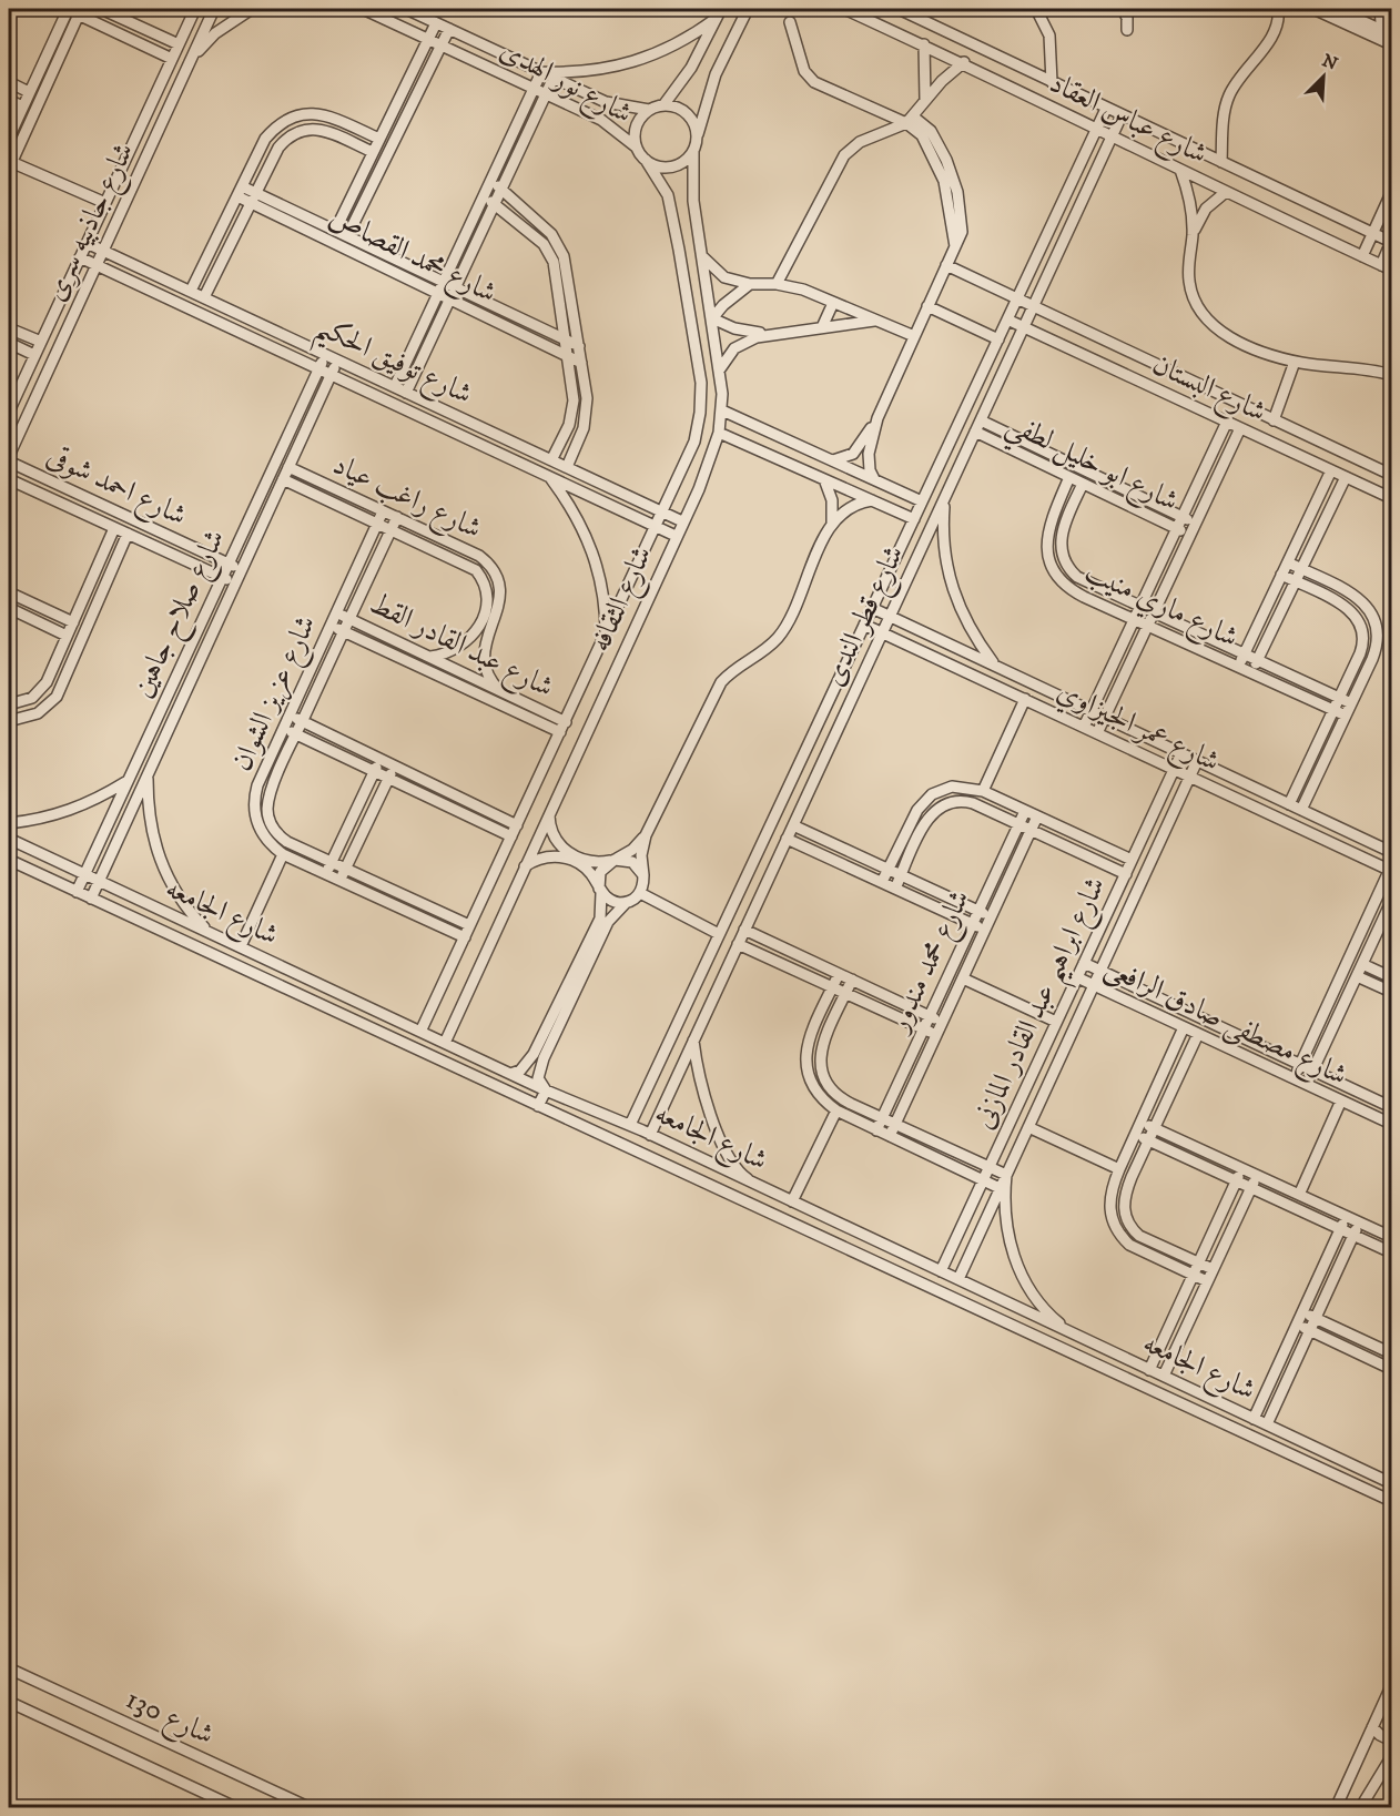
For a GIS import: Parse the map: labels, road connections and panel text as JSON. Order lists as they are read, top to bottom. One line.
{"streets":{"street":["شارع نور الهدى","شارع عباس العقاد","شارع جاذبيه سرى","شارع محمد القصاص","شارع توفيق الحكيم","شارع البستان","شارع ابو خليل لطفي","شارع احمد شوقى","شارع راغب عياد","شارع الثقافه","شارع ماري منيب","شارع صلاح جاهين","شارع قطر الندى","شارع عبد القادر القط","شارع عزيز الشوان","شارع عمر الجيزاوي","شارع الجامعه","شارع محمد مندور","شارع ابراهيم عبد القادر المازنى","شارع مصطفى صادق الرافعى","شارع 130"]},"crossings":[["شارع نور الهدى","شارع الثقافه"],["شارع عباس العقاد","شارع قطر الندى"],["شارع جاذبيه سرى","شارع توفيق الحكيم"],["شارع توفيق الحكيم","شارع الثقافه"],["شارع توفيق الحكيم","شارع صلاح جاهين"],["شارع البستان","شارع قطر الندى"],["شارع ابو خليل لطفي","شارع ماري منيب"],["شارع ابو خليل لطفي","شارع قطر الندى"],["شارع احمد شوقى","شارع صلاح جاهين"],["شارع راغب عياد","شارع صلاح جاهين"],["شارع راغب عياد","شارع عبد القادر القط"],["شارع راغب عياد","شارع عزيز الشوان"],["شارع الثقافه","شارع عبد القادر القط"],["شارع الثقافه","شارع عزيز الشوان"],["شارع الثقافه","شارع الجامعه"],["شارع صلاح جاهين","شارع الجامعه"],["شارع قطر الندى","شارع عمر الجيزاوي"],["شارع قطر الندى","شارع الجامعه"],["شارع عبد القادر القط","شارع عزيز الشوان"],["شارع عمر الجيزاوي","شارع ابراهيم عبد القادر المازنى"],["شارع الجامعه","شارع ابراهيم عبد القادر المازنى"],["شارع ابراهيم عبد القادر المازنى","شارع مصطفى صادق الرافعى"]],"north":"top right"}
